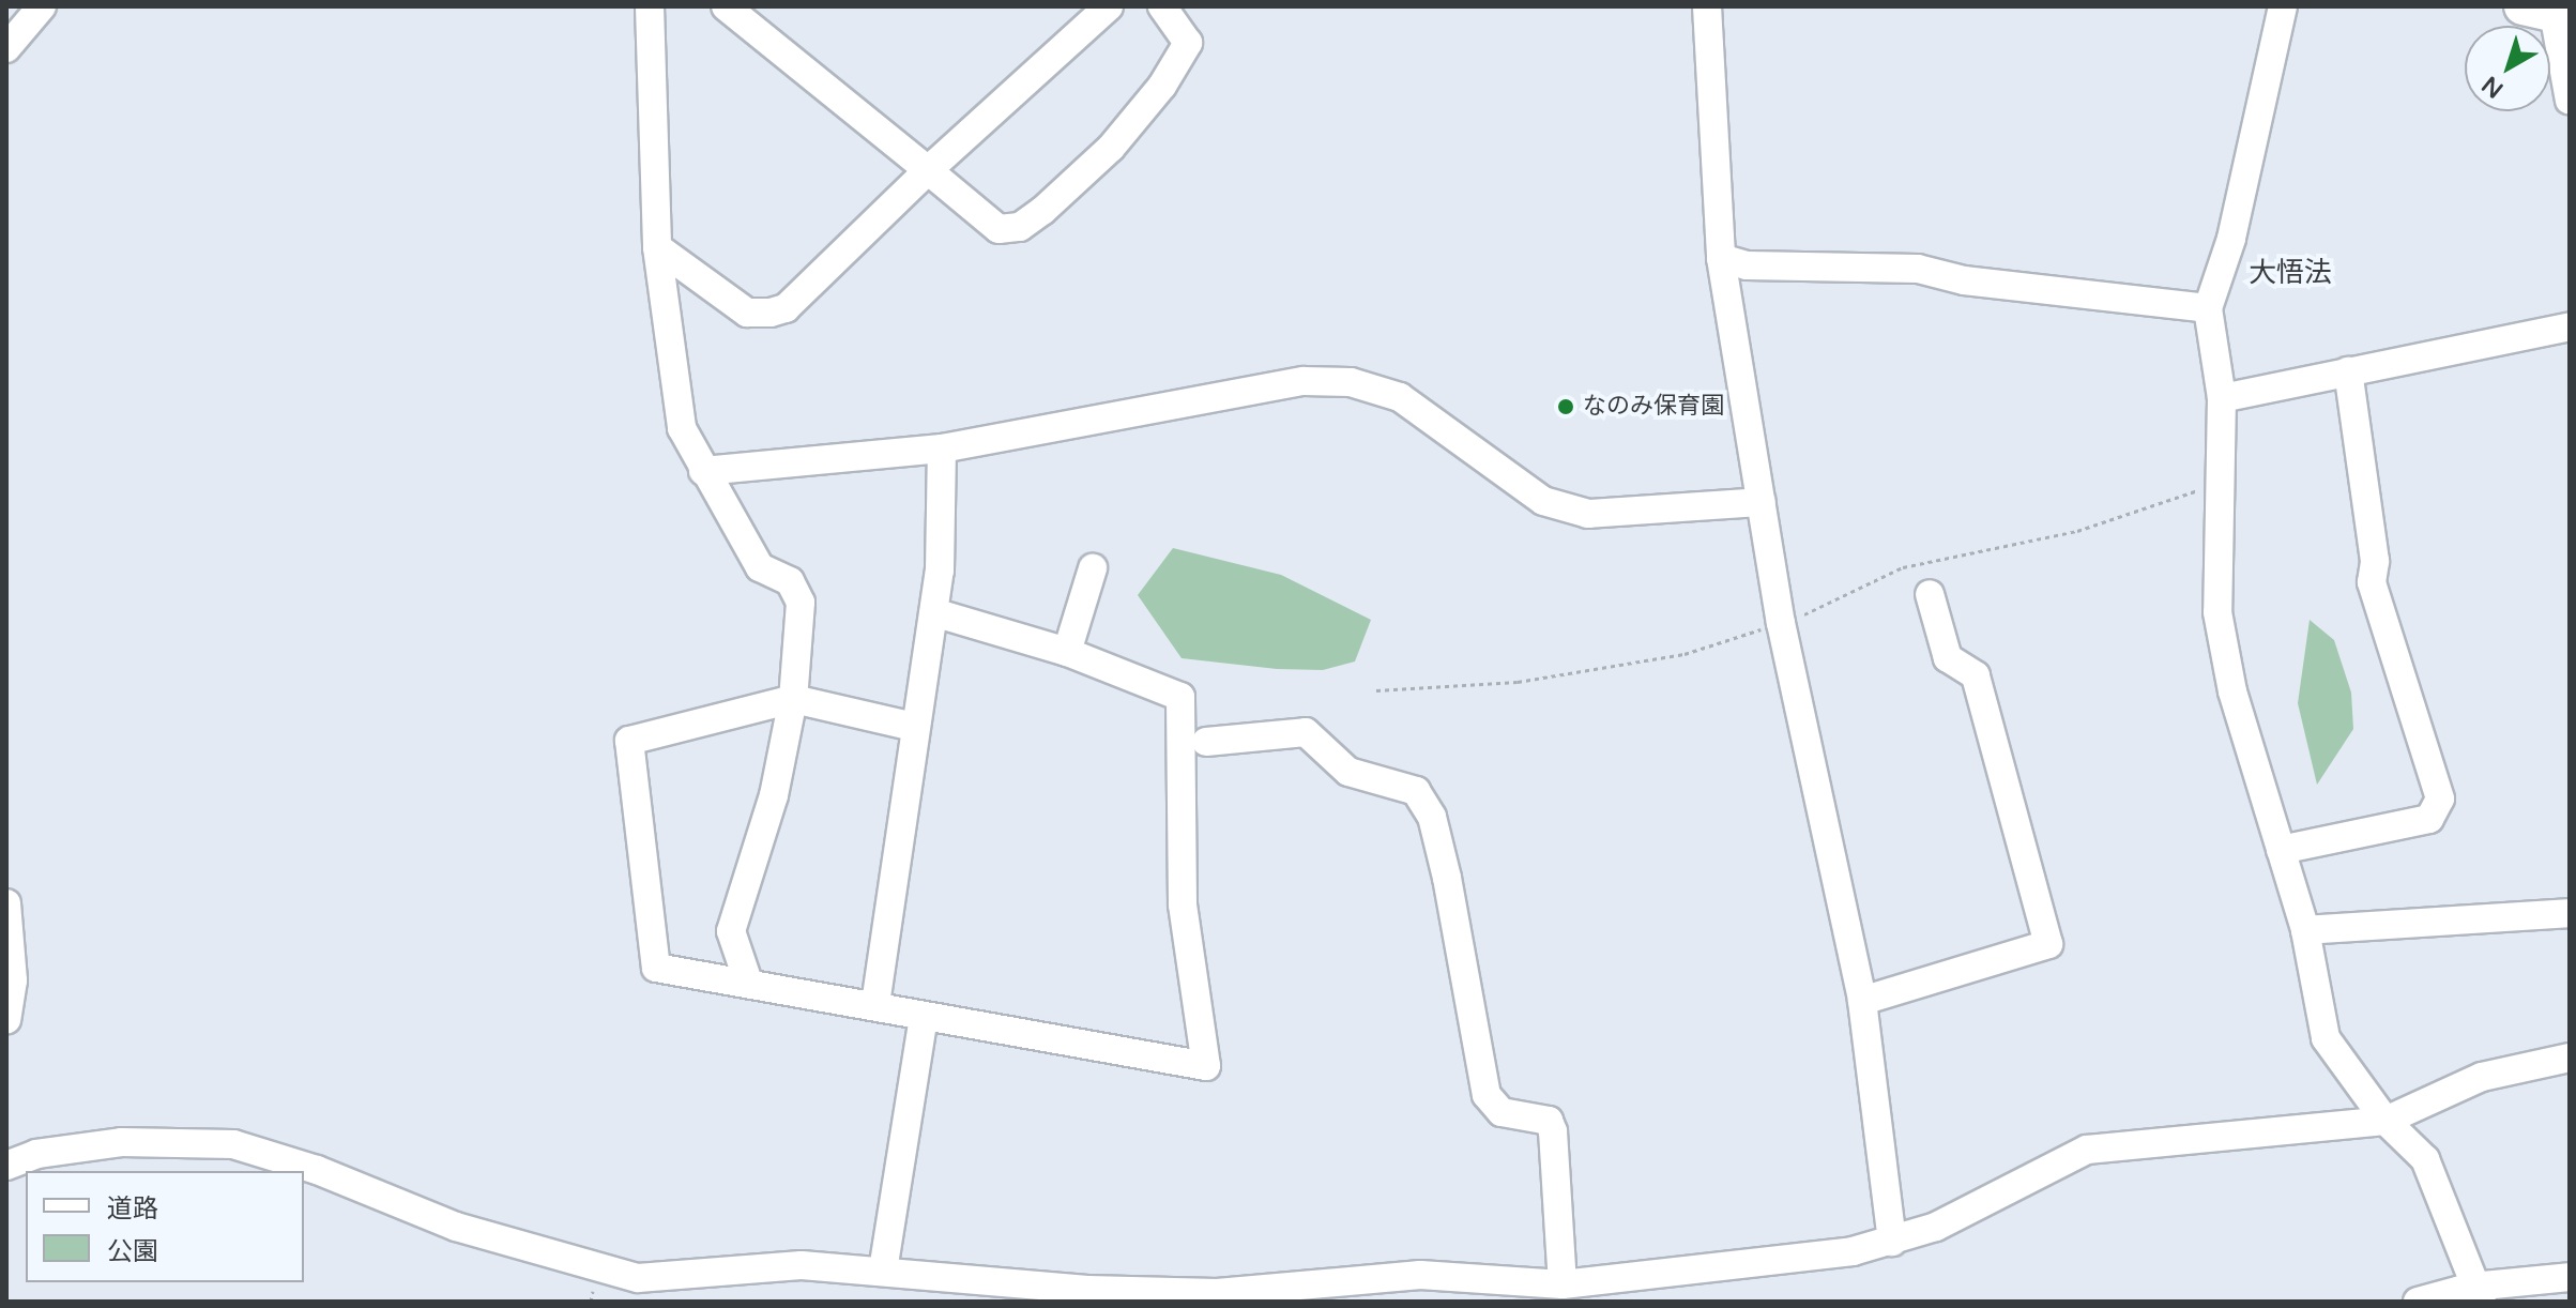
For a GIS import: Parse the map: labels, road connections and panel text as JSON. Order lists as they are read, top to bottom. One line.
{"districts":["大悟法"],"places":["なのみ保育園"],"legend":["道路","公園"],"north":"bottom left"}
